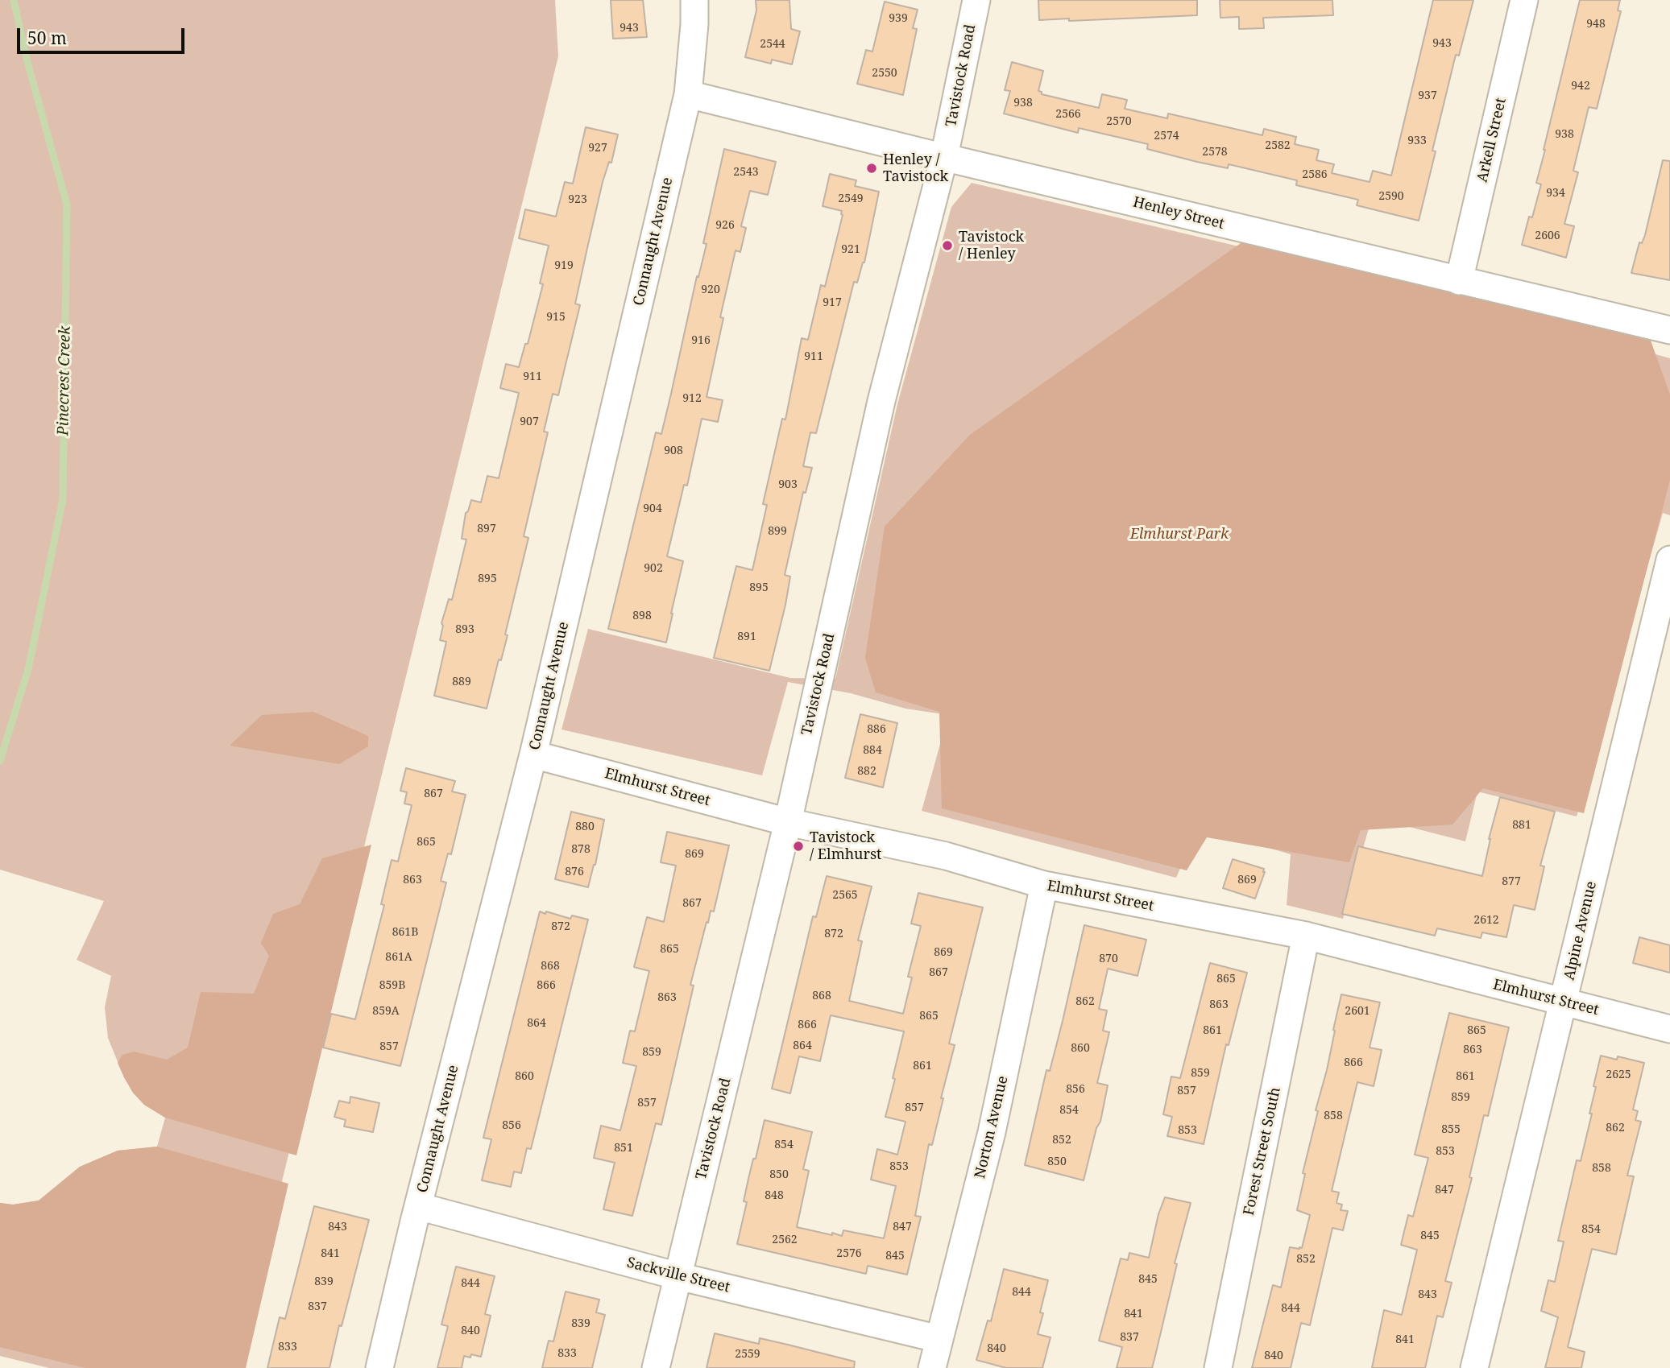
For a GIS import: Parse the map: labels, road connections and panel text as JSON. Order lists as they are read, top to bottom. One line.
{"streets":{"street":["Tavistock Road","Arkell Street","Henley Street","Connaught Avenue","Elmhurst Street","Alpine Avenue","Norton Avenue","Forest Street South","Sackville Street"]},"crossings":[["Tavistock Road","Henley Street"],["Tavistock Road","Elmhurst Street"],["Tavistock Road","Sackville Street"],["Arkell Street","Henley Street"],["Henley Street","Connaught Avenue"],["Connaught Avenue","Elmhurst Street"],["Connaught Avenue","Sackville Street"],["Elmhurst Street","Alpine Avenue"],["Elmhurst Street","Norton Avenue"],["Elmhurst Street","Forest Street South"],["Norton Avenue","Sackville Street"]],"water":["Pinecrest Creek"],"parks":["Elmhurst Park"],"places":["Henley / Tavistock","Tavistock / Henley","Tavistock / Elmhurst"],"house_numbers":["939","948","943","943","2544","2550","942","937","938","2566","2570","938","2574","933","2582","927","2578","2543","2586","934","2590","2549","923","926","2606","921","919","920","917","915","916","911","911","912","907","908","903","904","897","899","902","895","895","898","893","891","889","886","884","882","867","881","880","865","878","869","876","863","869","877","2565","867","2612","872","861B","872","865","869","861A","870","868","867","865","859B","866","868","863","862","863","859A","2601","865","864","866","861","865","864","857","860","863","859","866","861","859","2625","860","861","856","857","859","857","857","854","858","856","862","855","853","852","854","851","853","850","853","858","850","847","848","843","847","854","845","2562","841","2576","845","852","845","839","844","844","843","837","844","841","839","840","837","841","833","840","833","2559","840"],"scale_bar":"50 m"}
